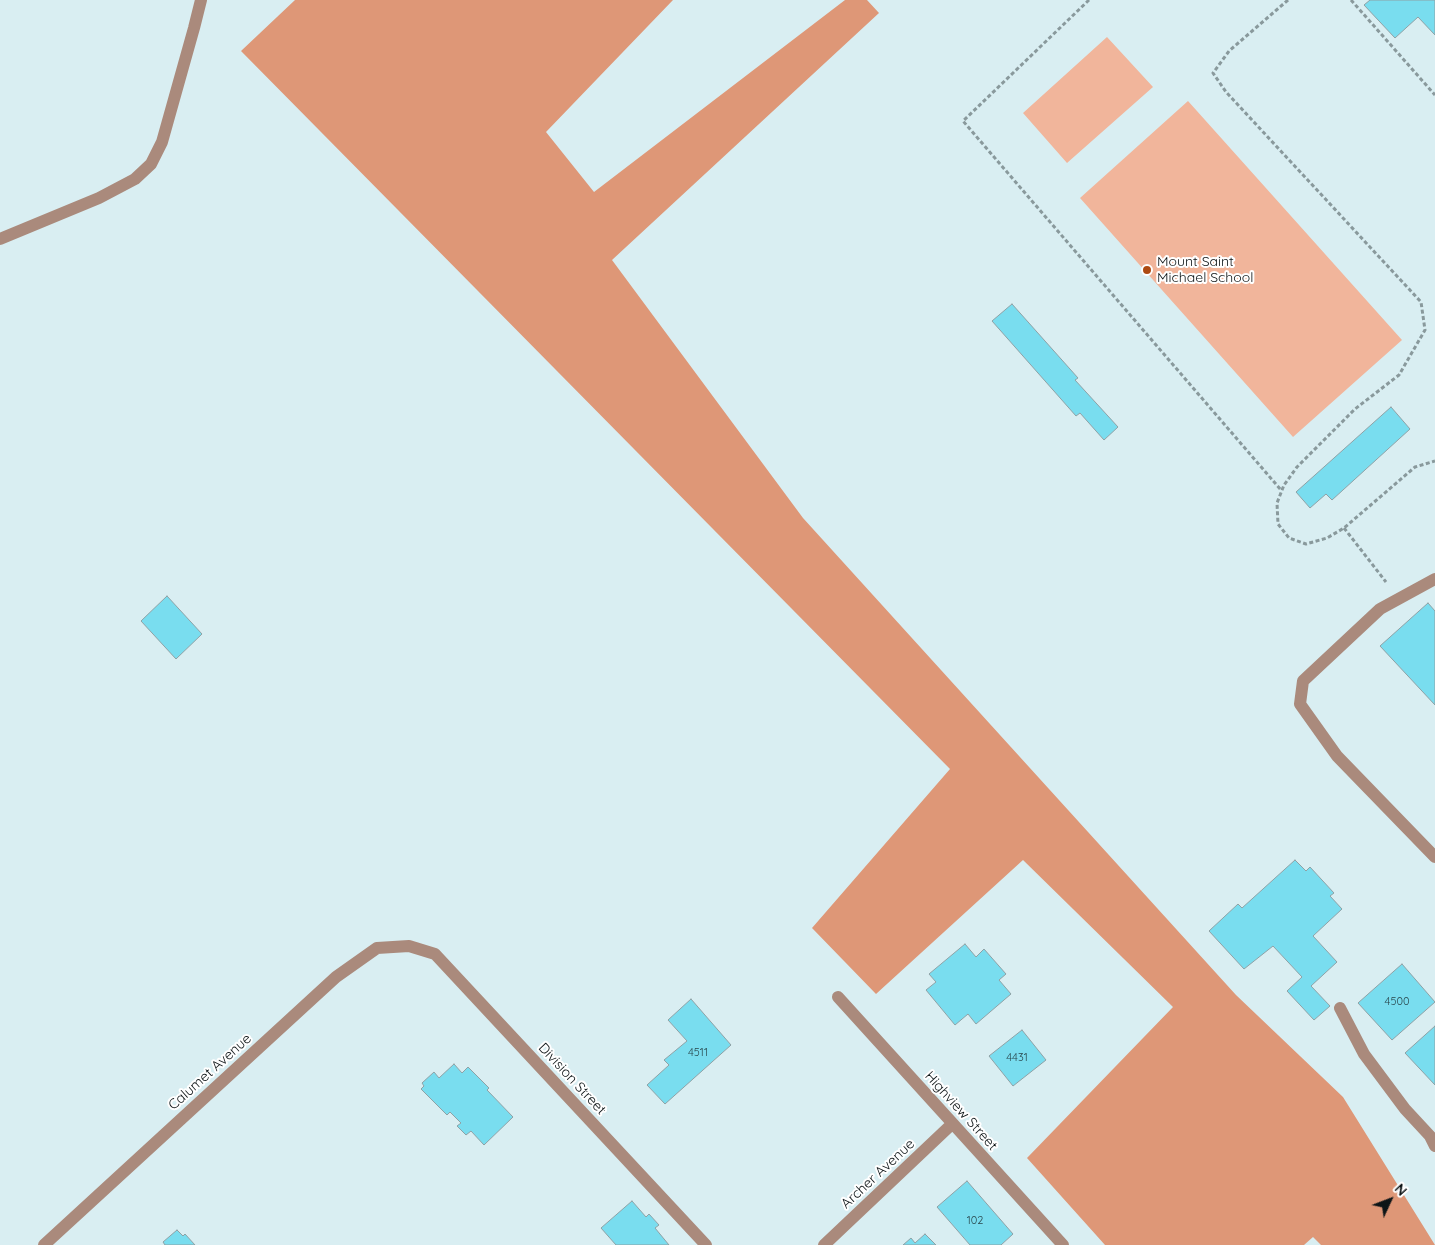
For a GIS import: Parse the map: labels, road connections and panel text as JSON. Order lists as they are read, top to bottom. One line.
{"streets":{"street":["Calumet Avenue","Division Street","Highview Street","Archer Avenue"]},"crossings":[["Calumet Avenue","Division Street"],["Highview Street","Archer Avenue"]],"places":["Mount Saint Michael School"],"house_numbers":["4500","4511","4431","102"],"north":"top right"}
